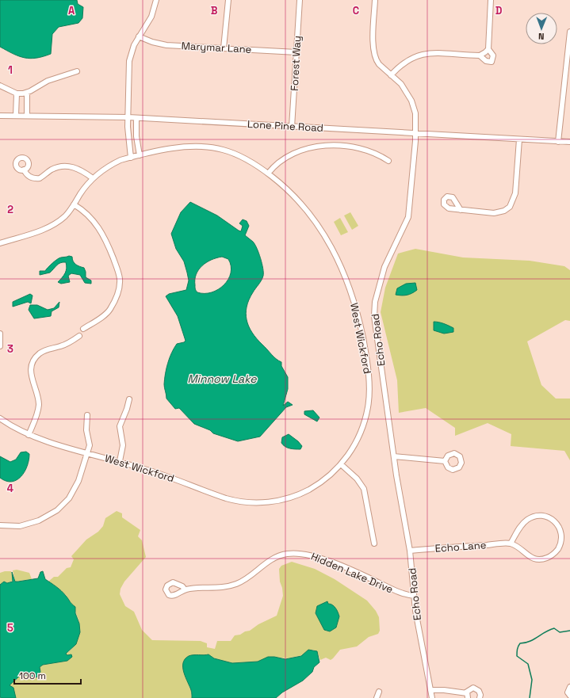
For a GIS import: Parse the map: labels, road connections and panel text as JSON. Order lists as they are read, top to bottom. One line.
{"streets":{"street":["Marymar Lane","Forest Way","Lone Pine Road","West Wickford","Echo Road","Echo Lane","Hidden Lake Drive"]},"crossings":[["Marymar Lane","Forest Way"],["Forest Way","Lone Pine Road"],["Lone Pine Road","Echo Road"],["Echo Road","Echo Lane"],["Echo Road","Hidden Lake Drive"]],"water":["Minnow Lake"],"scale_bar":"100 m","north":"bottom","grid":{"columns":["A","B","C","D"],"rows":["1","2","3","4","5"]}}
